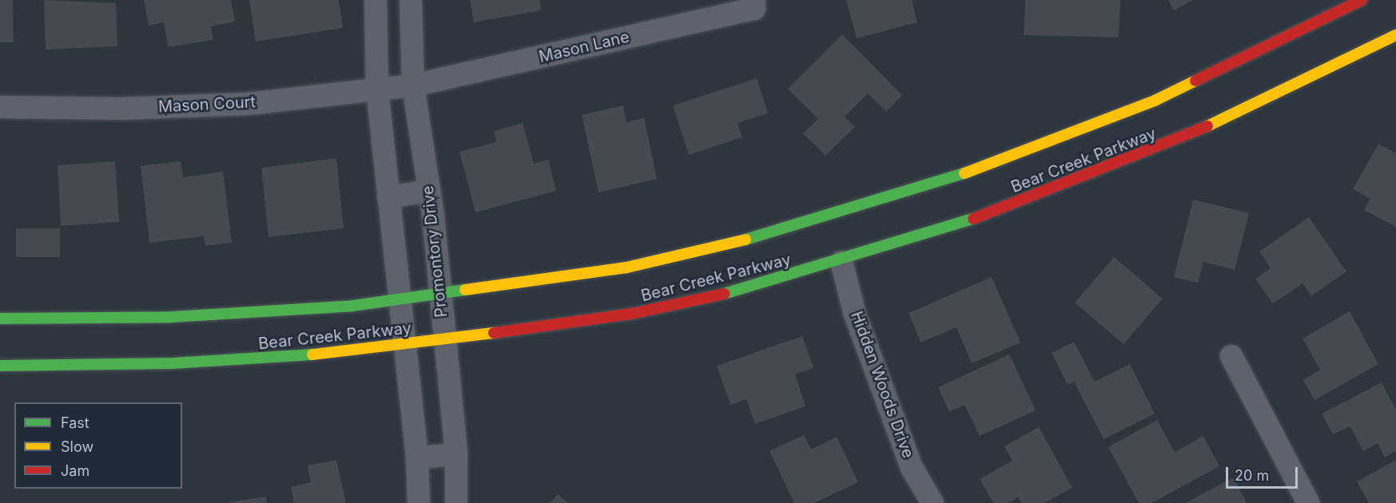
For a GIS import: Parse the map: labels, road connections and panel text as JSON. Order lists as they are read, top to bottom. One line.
{"streets":{"main road":["Bear Creek Parkway"],"street":["Mason Lane","Mason Court","Promontory Drive","Hidden Woods Drive"]},"crossings":[["Mason Lane","Mason Court"],["Mason Lane","Promontory Drive"],["Mason Court","Promontory Drive"],["Bear Creek Parkway","Promontory Drive"],["Bear Creek Parkway","Hidden Woods Drive"]],"legend":["Fast","Slow","Jam"],"scale_bar":"20 m"}
